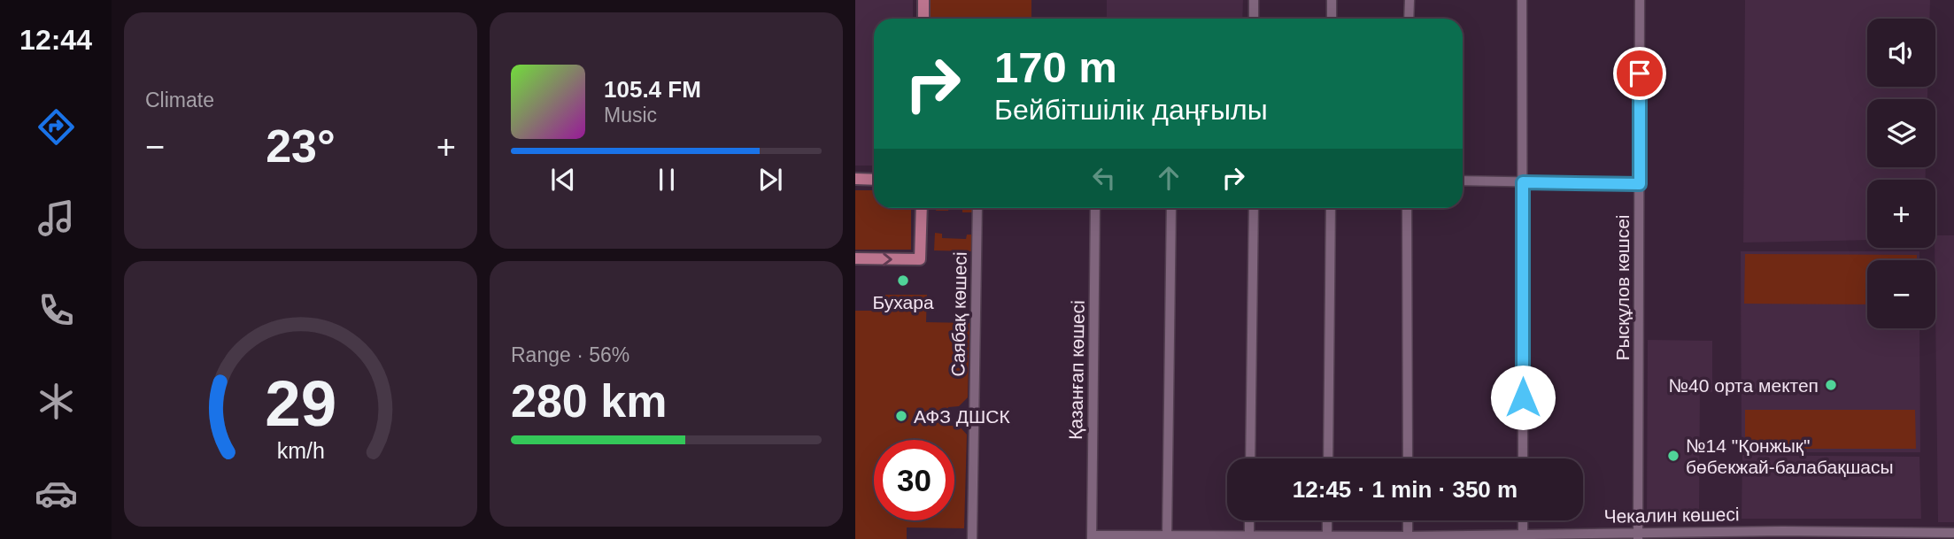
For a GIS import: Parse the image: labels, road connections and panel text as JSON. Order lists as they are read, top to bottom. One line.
{"streets":{"street":["Рысқұлов көшсеі","Саябақ көшесі","Қазанғап көшесі","Чекалин көшесі"]},"crossings":[["Рысқұлов көшсеі","Чекалин көшесі"],["Қазанғап көшесі","Чекалин көшесі"]],"places":["Бухара","№40 орта мектеп","АФЗ ДШСК","№14 \"Қонжық\" бөбекжай-балабақшасы"],"page":{"tabs":"12:44","tile":["Climate",["Range · 56%","280 km"]],"map_buttons":["+","−"],"turn":["170 m","Бейбітшілік даңғылы"],"song":["105.4 FM","Music"],"heat":["−","23°","+"],"limit":"30","trip":"12:45 · 1 min · 350 m","gauge":["29","km/h"]}}
